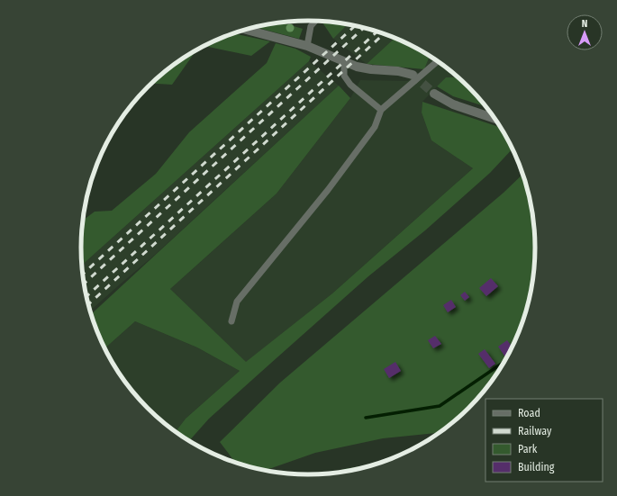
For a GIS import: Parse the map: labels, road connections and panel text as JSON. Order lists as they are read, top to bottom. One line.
{"legend":["Road","Railway","Park","Building"],"north":"top"}
